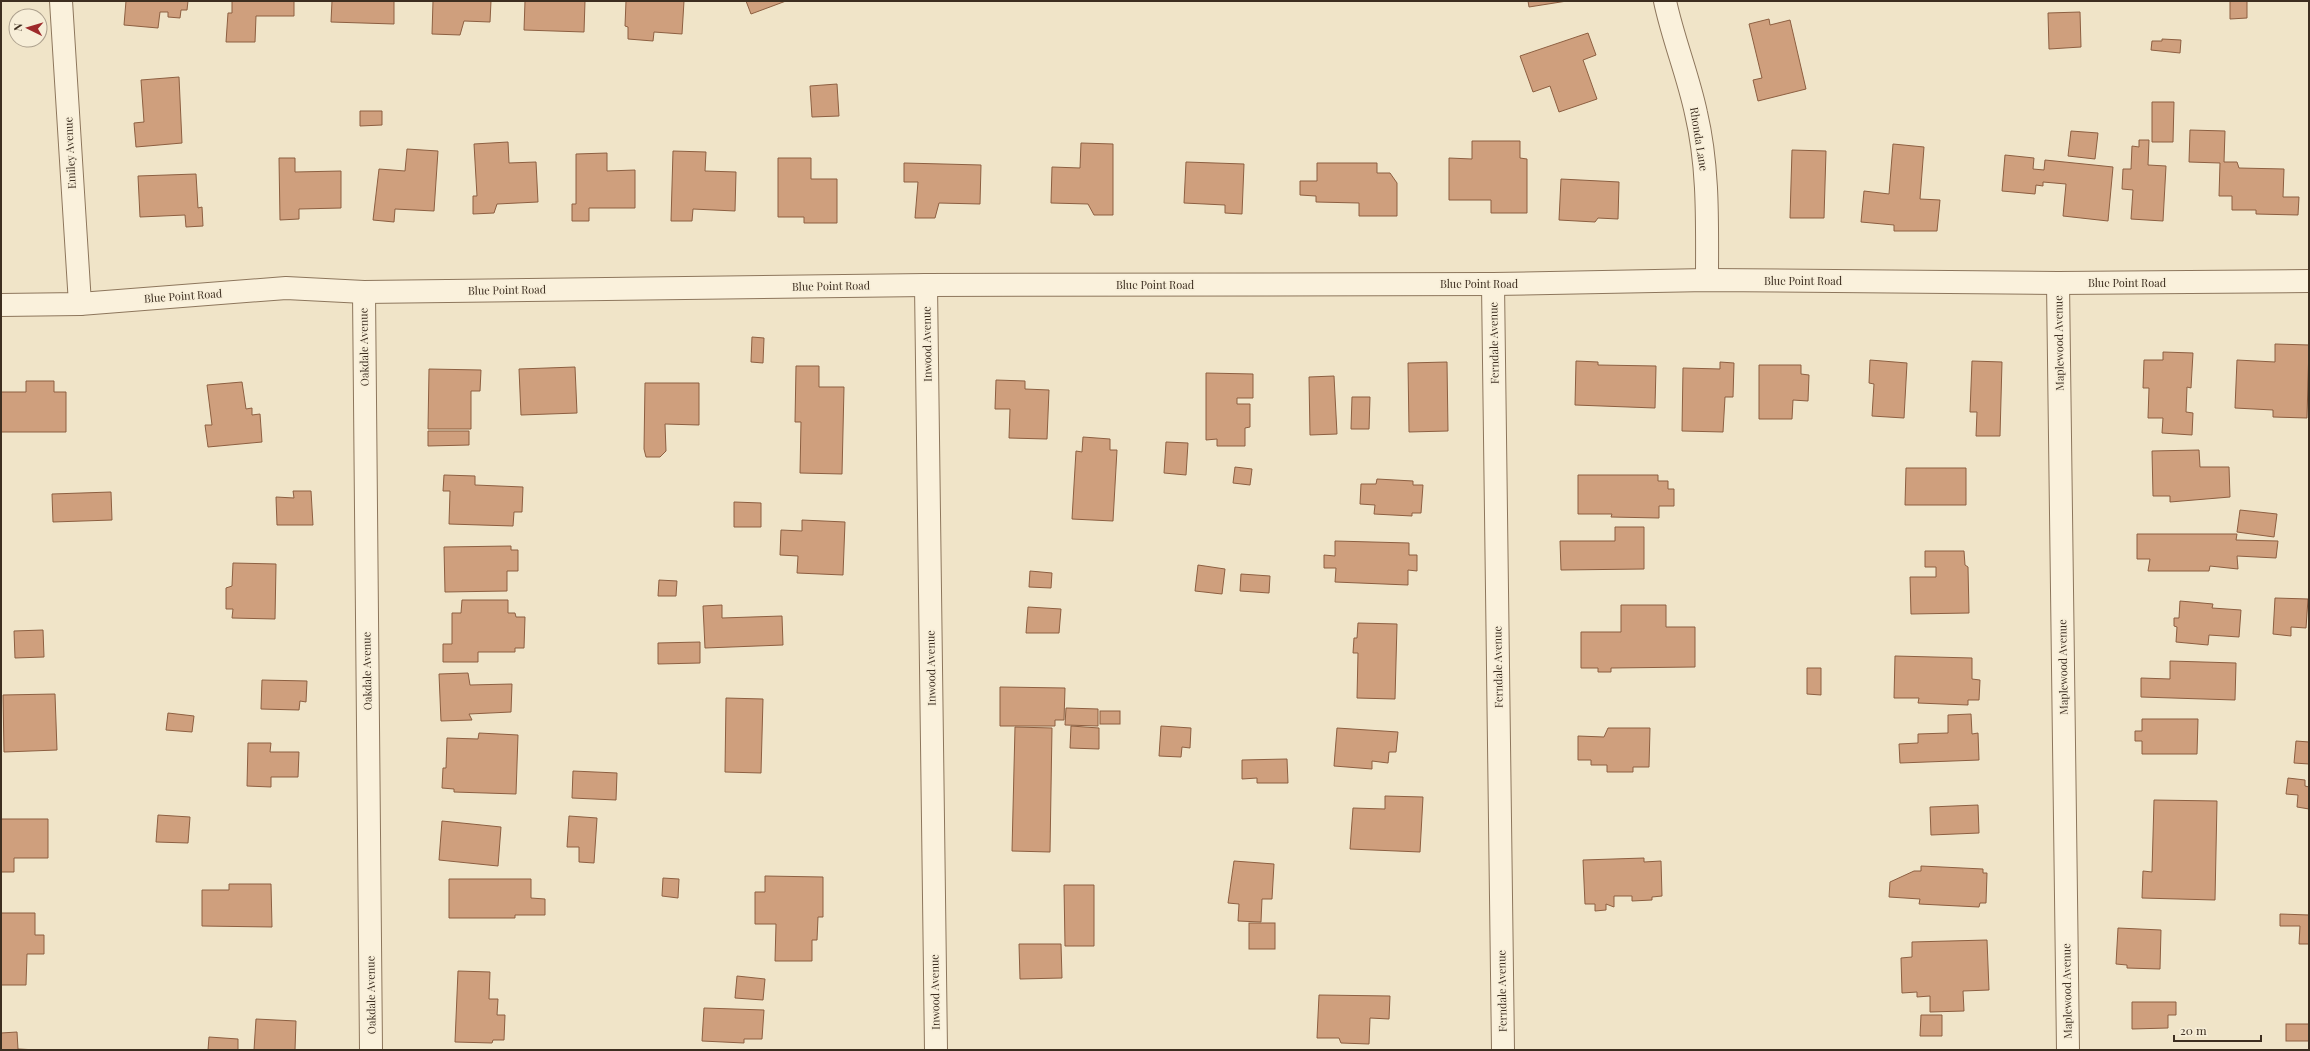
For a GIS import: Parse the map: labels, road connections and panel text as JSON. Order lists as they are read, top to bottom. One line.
{"streets":{"street":["Rhonda Lane","Emiley Avenue","Blue Point Road","Ferndale Avenue","Maplewood Avenue","Inwood Avenue","Oakdale Avenue"]},"crossings":[["Rhonda Lane","Blue Point Road"],["Emiley Avenue","Blue Point Road"],["Blue Point Road","Ferndale Avenue"],["Blue Point Road","Maplewood Avenue"],["Blue Point Road","Inwood Avenue"],["Blue Point Road","Oakdale Avenue"]],"scale_bar":"20 m","north":"left"}
